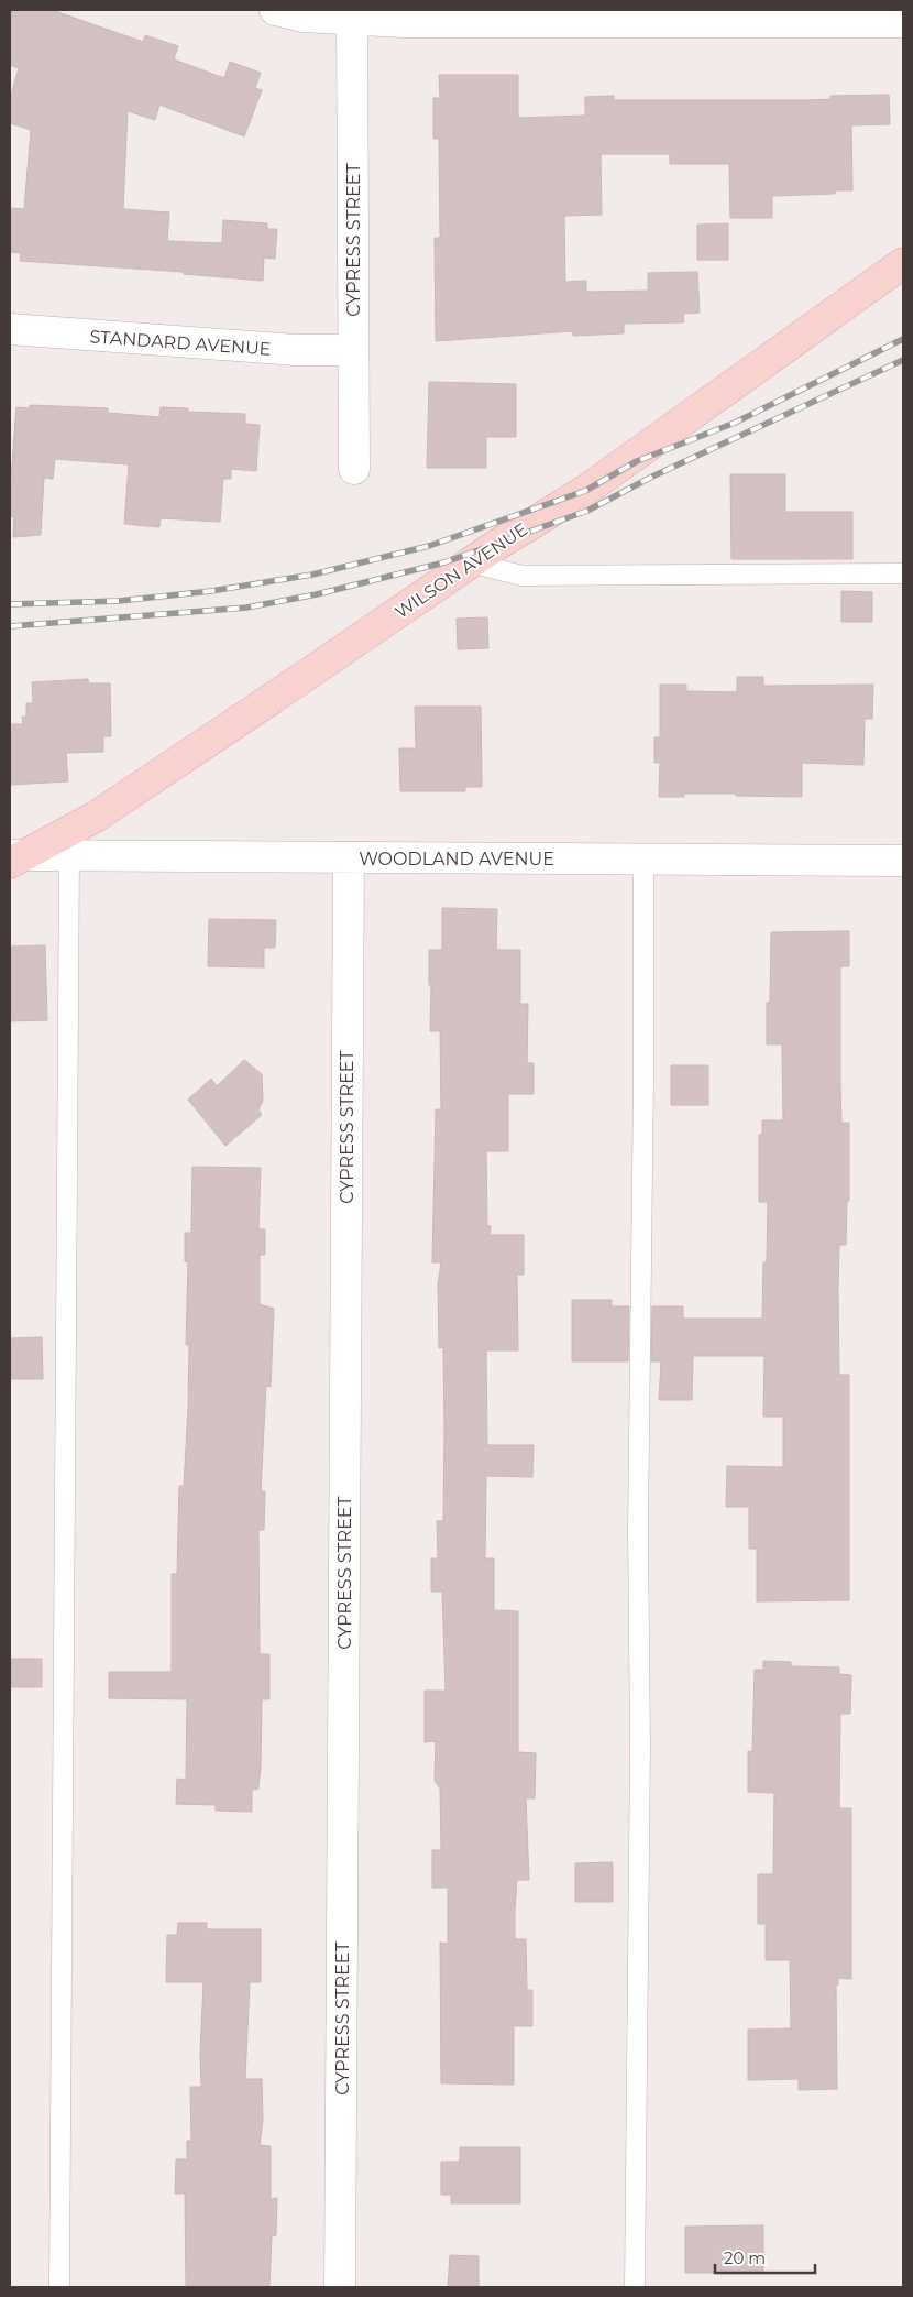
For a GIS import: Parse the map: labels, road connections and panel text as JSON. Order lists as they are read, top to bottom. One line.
{"streets":{"street":["CYPRESS STREET","STANDARD AVENUE","WILSON AVENUE","WOODLAND AVENUE"]},"crossings":[["CYPRESS STREET","STANDARD AVENUE"],["CYPRESS STREET","WOODLAND AVENUE"],["WILSON AVENUE","WOODLAND AVENUE"]],"scale_bar":"20 m"}
